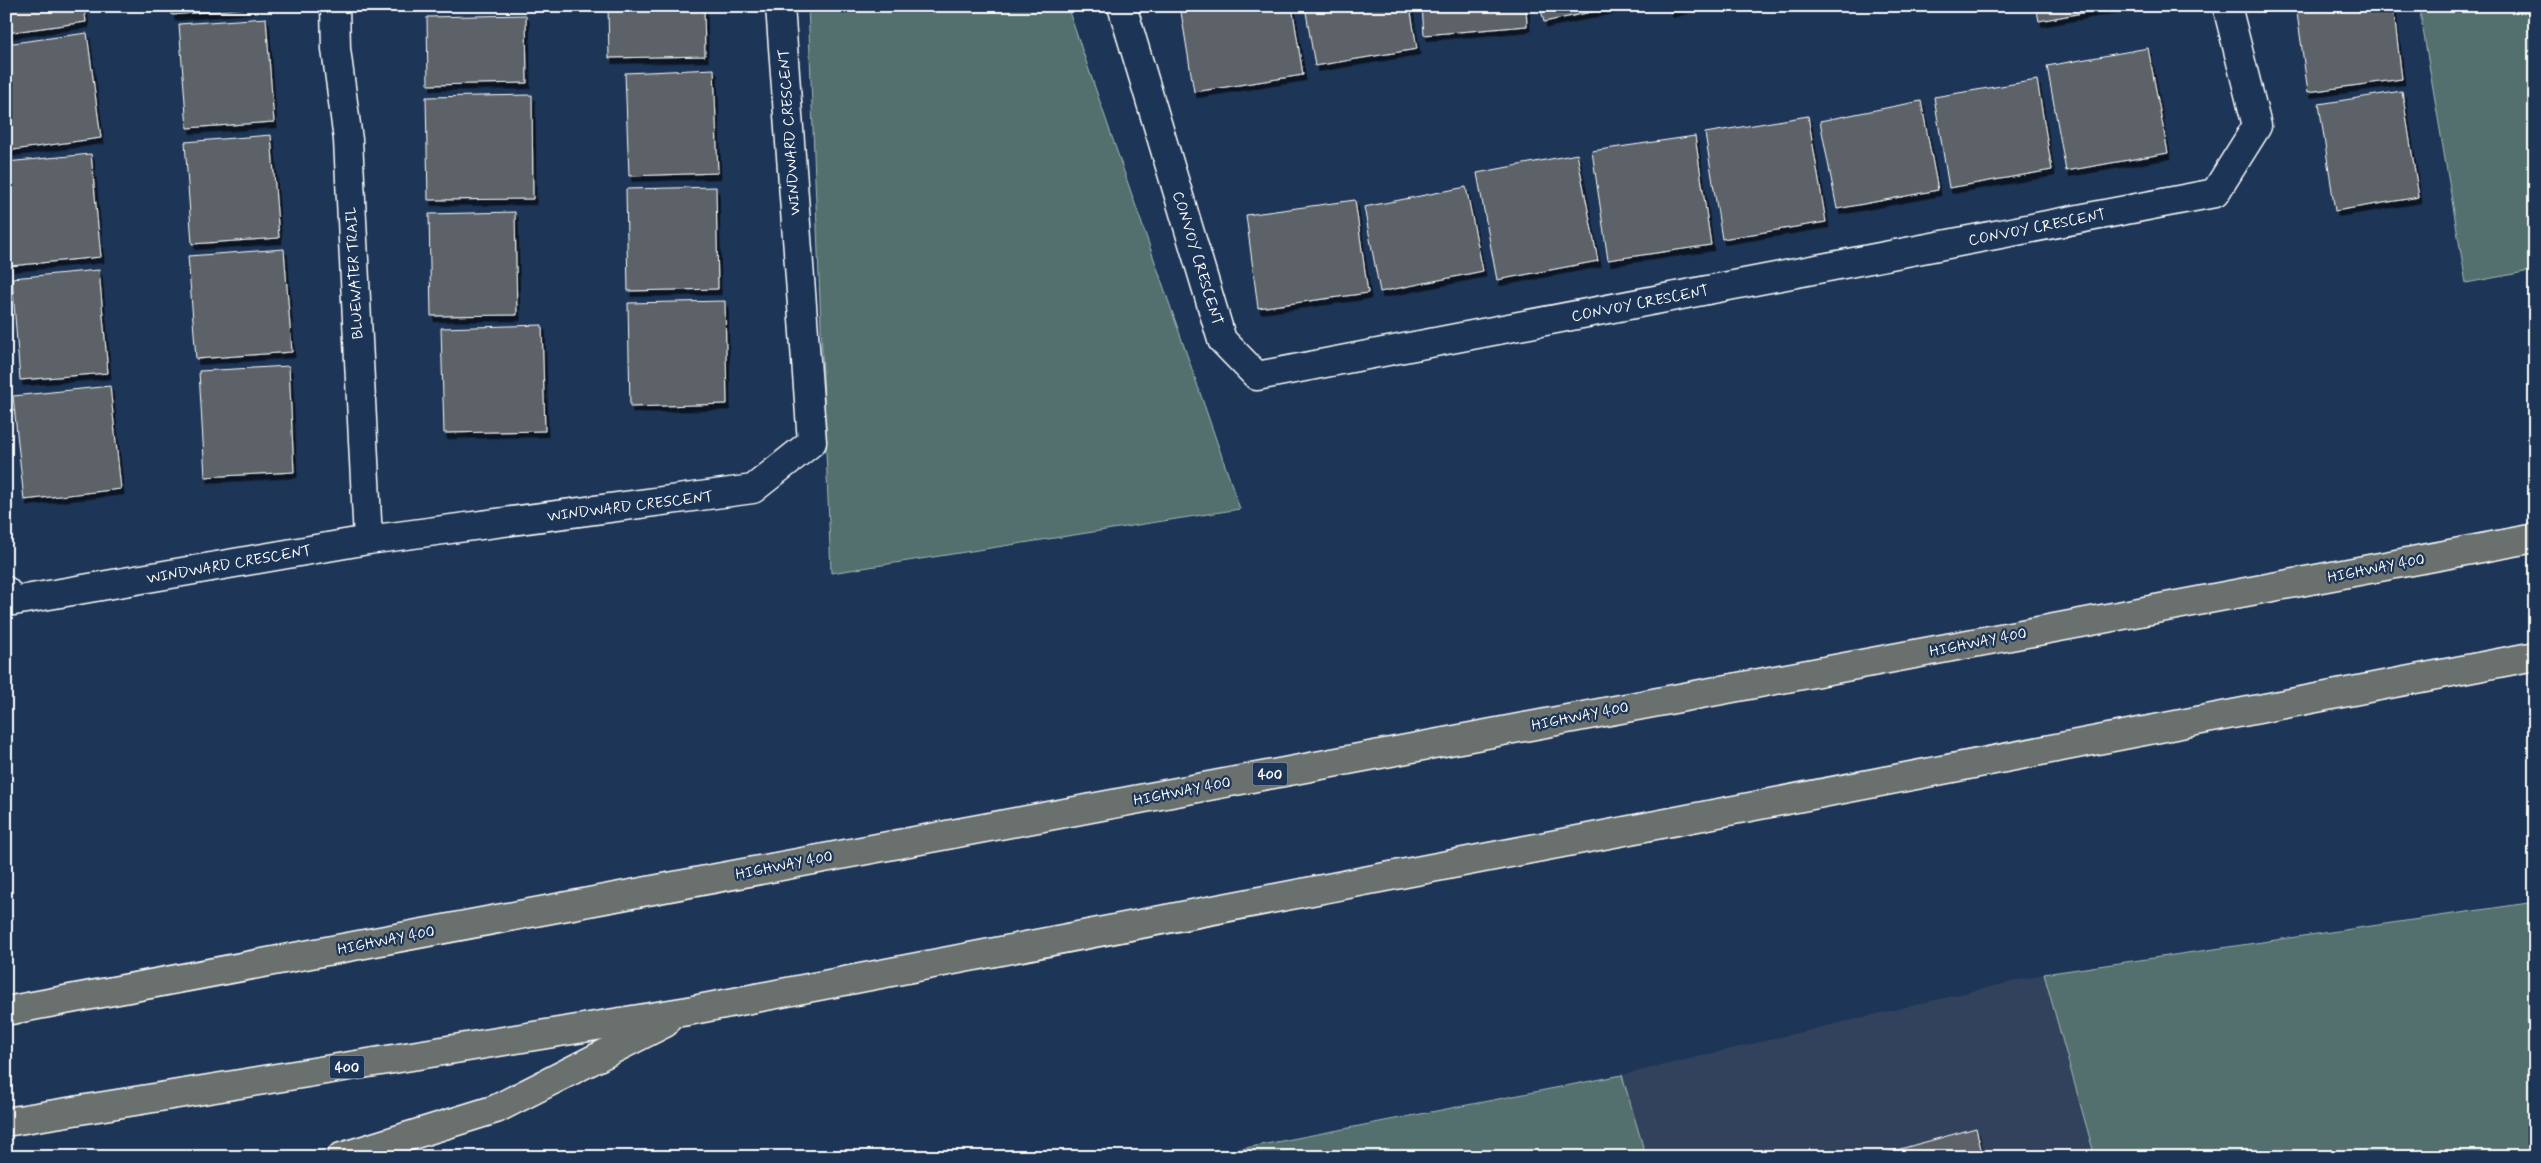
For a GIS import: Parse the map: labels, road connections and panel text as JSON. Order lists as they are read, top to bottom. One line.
{"streets":{"highway":["HIGHWAY 400","400"],"street":["WINDWARD CRESCENT","CONVOY CRESCENT","BLUEWATER TRAIL"]},"crossings":[["WINDWARD CRESCENT","BLUEWATER TRAIL"]]}
